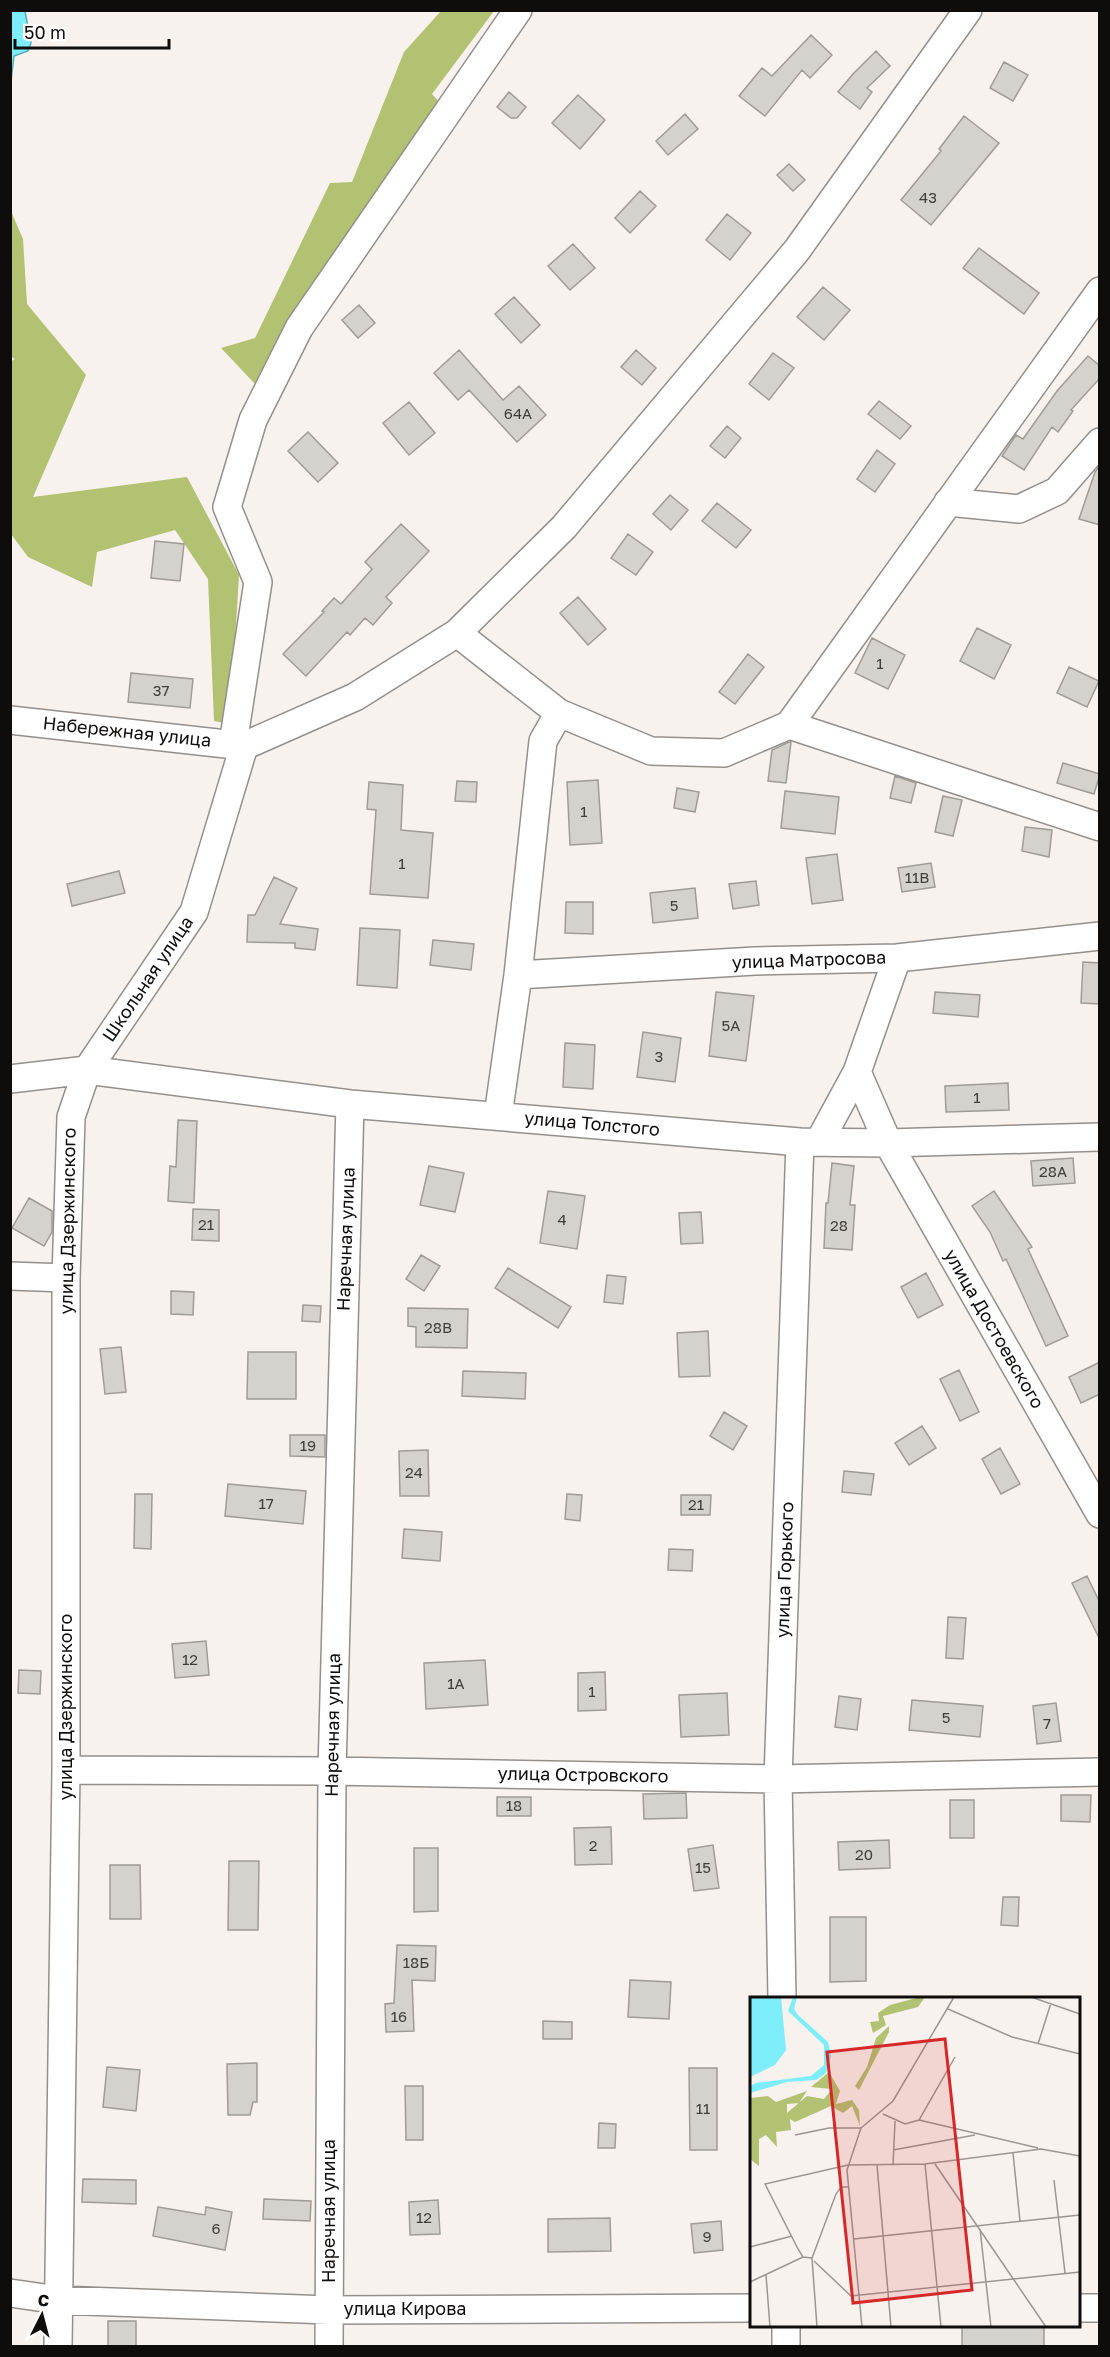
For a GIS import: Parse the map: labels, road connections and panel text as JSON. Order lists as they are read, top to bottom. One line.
{"streets":{"street":["Набережная улица","улица Матросова","Школьная улица","улица Толстого","улица Дзержинского","Наречная улица","улица Достоевского","улица Горького","улица Островского","улица Кирова"]},"crossings":[["Набережная улица","Школьная улица"],["Школьная улица","улица Толстого"],["Школьная улица","улица Дзержинского"],["улица Толстого","улица Дзержинского"],["улица Толстого","Наречная улица"],["улица Толстого","улица Достоевского"],["улица Толстого","улица Горького"],["улица Дзержинского","улица Островского"],["улица Дзержинского","улица Кирова"],["Наречная улица","улица Островского"],["Наречная улица","улица Кирова"],["улица Горького","улица Островского"]],"house_numbers":["43","64А","1","37","1","1","11В","5","5А","3","1","28А","4","21","28","28В","19","24","17","21","12","1А","1","5","7","18","2","20","15","18Б","16","11","12","6","9"],"scale_bar":"50 m","north":"top"}
